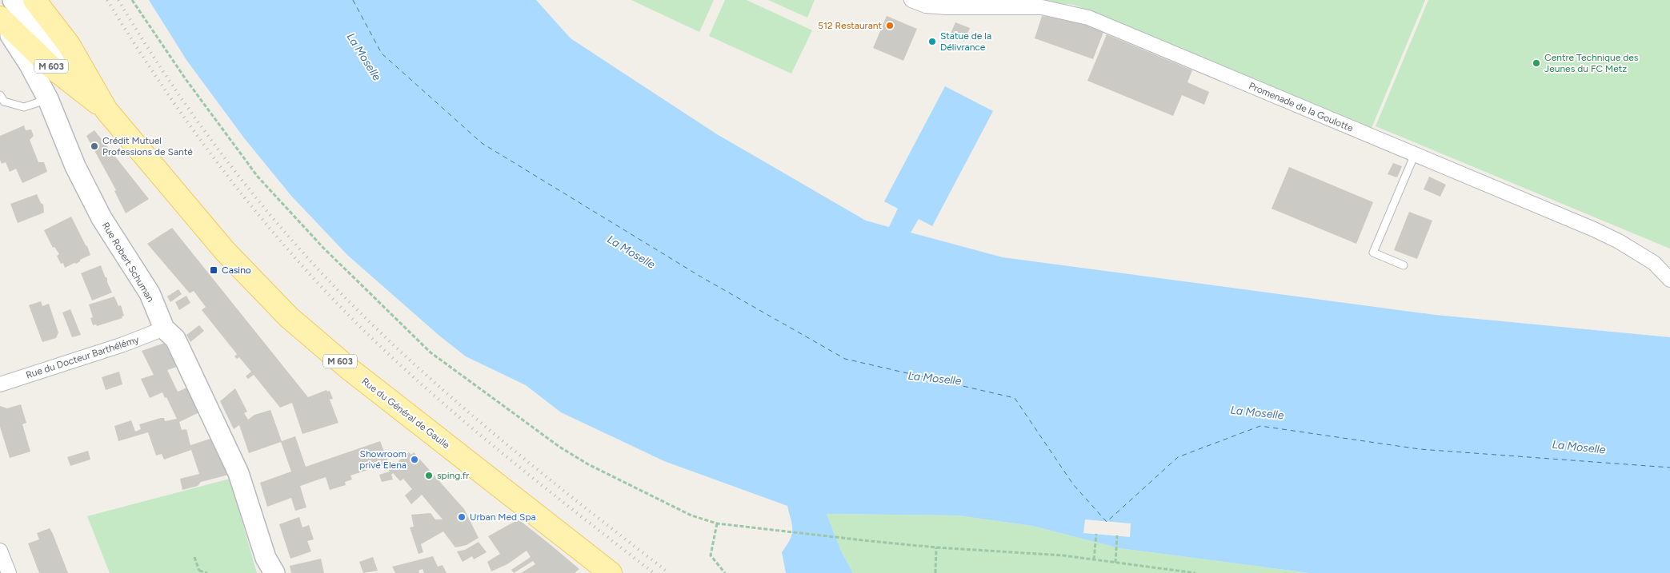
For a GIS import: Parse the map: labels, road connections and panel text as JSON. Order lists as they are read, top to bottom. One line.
{"streets":{"main road":["M 603","Rue du Général de Gaulle"],"street":["Promenade de la Goulotte","Rue Robert Schuman","Rue du Docteur Barthélémy"]},"crossings":[["Rue Robert Schuman","Rue du Docteur Barthélémy"]],"water":["La Moselle"],"places":{"other":["512 Restaurant","Statue de la Délivrance","Centre Technique des Jeunes du FC Metz","Crédit Mutuel Professions de Santé","Showroom privé Elena","sping.fr","Urban Med Spa"],"transit":["Casino"]}}
